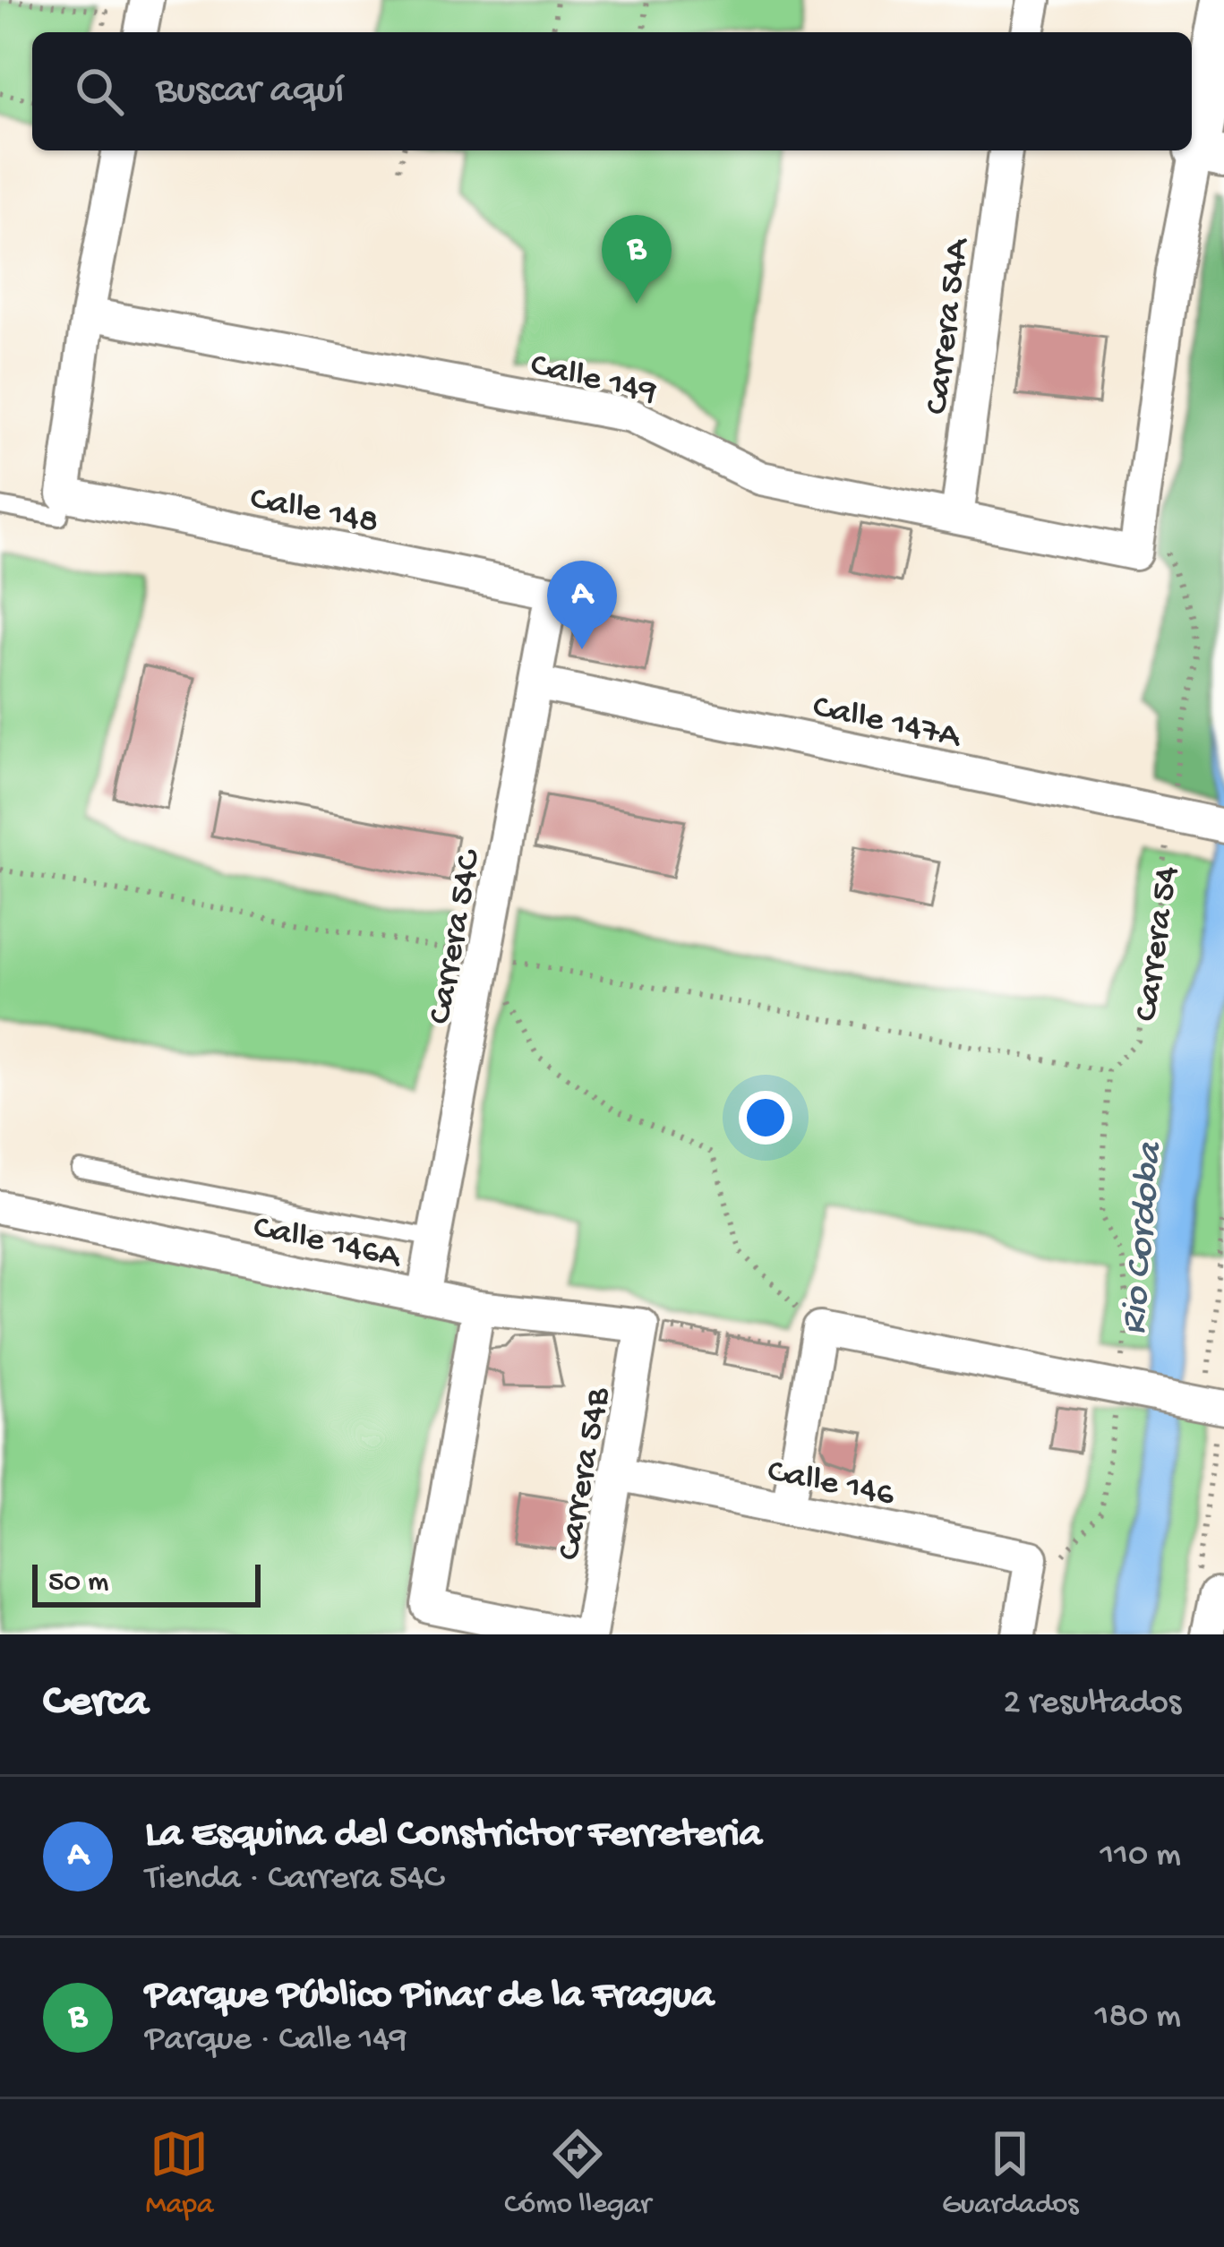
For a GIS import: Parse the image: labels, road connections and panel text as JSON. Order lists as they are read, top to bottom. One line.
{"streets":{"street":["Carrera 54A","Calle 149","Calle 148","Calle 147A","Carrera 54C","Calle 146A","Carrera 54B","Calle 146"],"path":["Carrera 54"]},"crossings":[["Carrera 54A","Calle 149"],["Calle 148","Carrera 54C"],["Calle 147A","Carrera 54C"],["Calle 147A","Carrera 54"],["Carrera 54C","Calle 146A"],["Calle 146A","Carrera 54B"],["Carrera 54B","Calle 146"]],"water":["Rio Cordoba"],"scale_bar":"50 m","page":{"search":"Buscar aquí","pins":["B","A"],"scale":"50 m","heading":["Cerca","2 resultados"],"list":[{"mark":"A","name":"La Esquina del Constrictor Ferreteria","note":"Tienda · Carrera 54C","value":"110 m"},{"mark":"B","name":"Parque Público Pinar de la Fragua","note":"Parque · Calle 149","value":"180 m"}],"nav":["Mapa","Cómo llegar","Guardados"]}}
